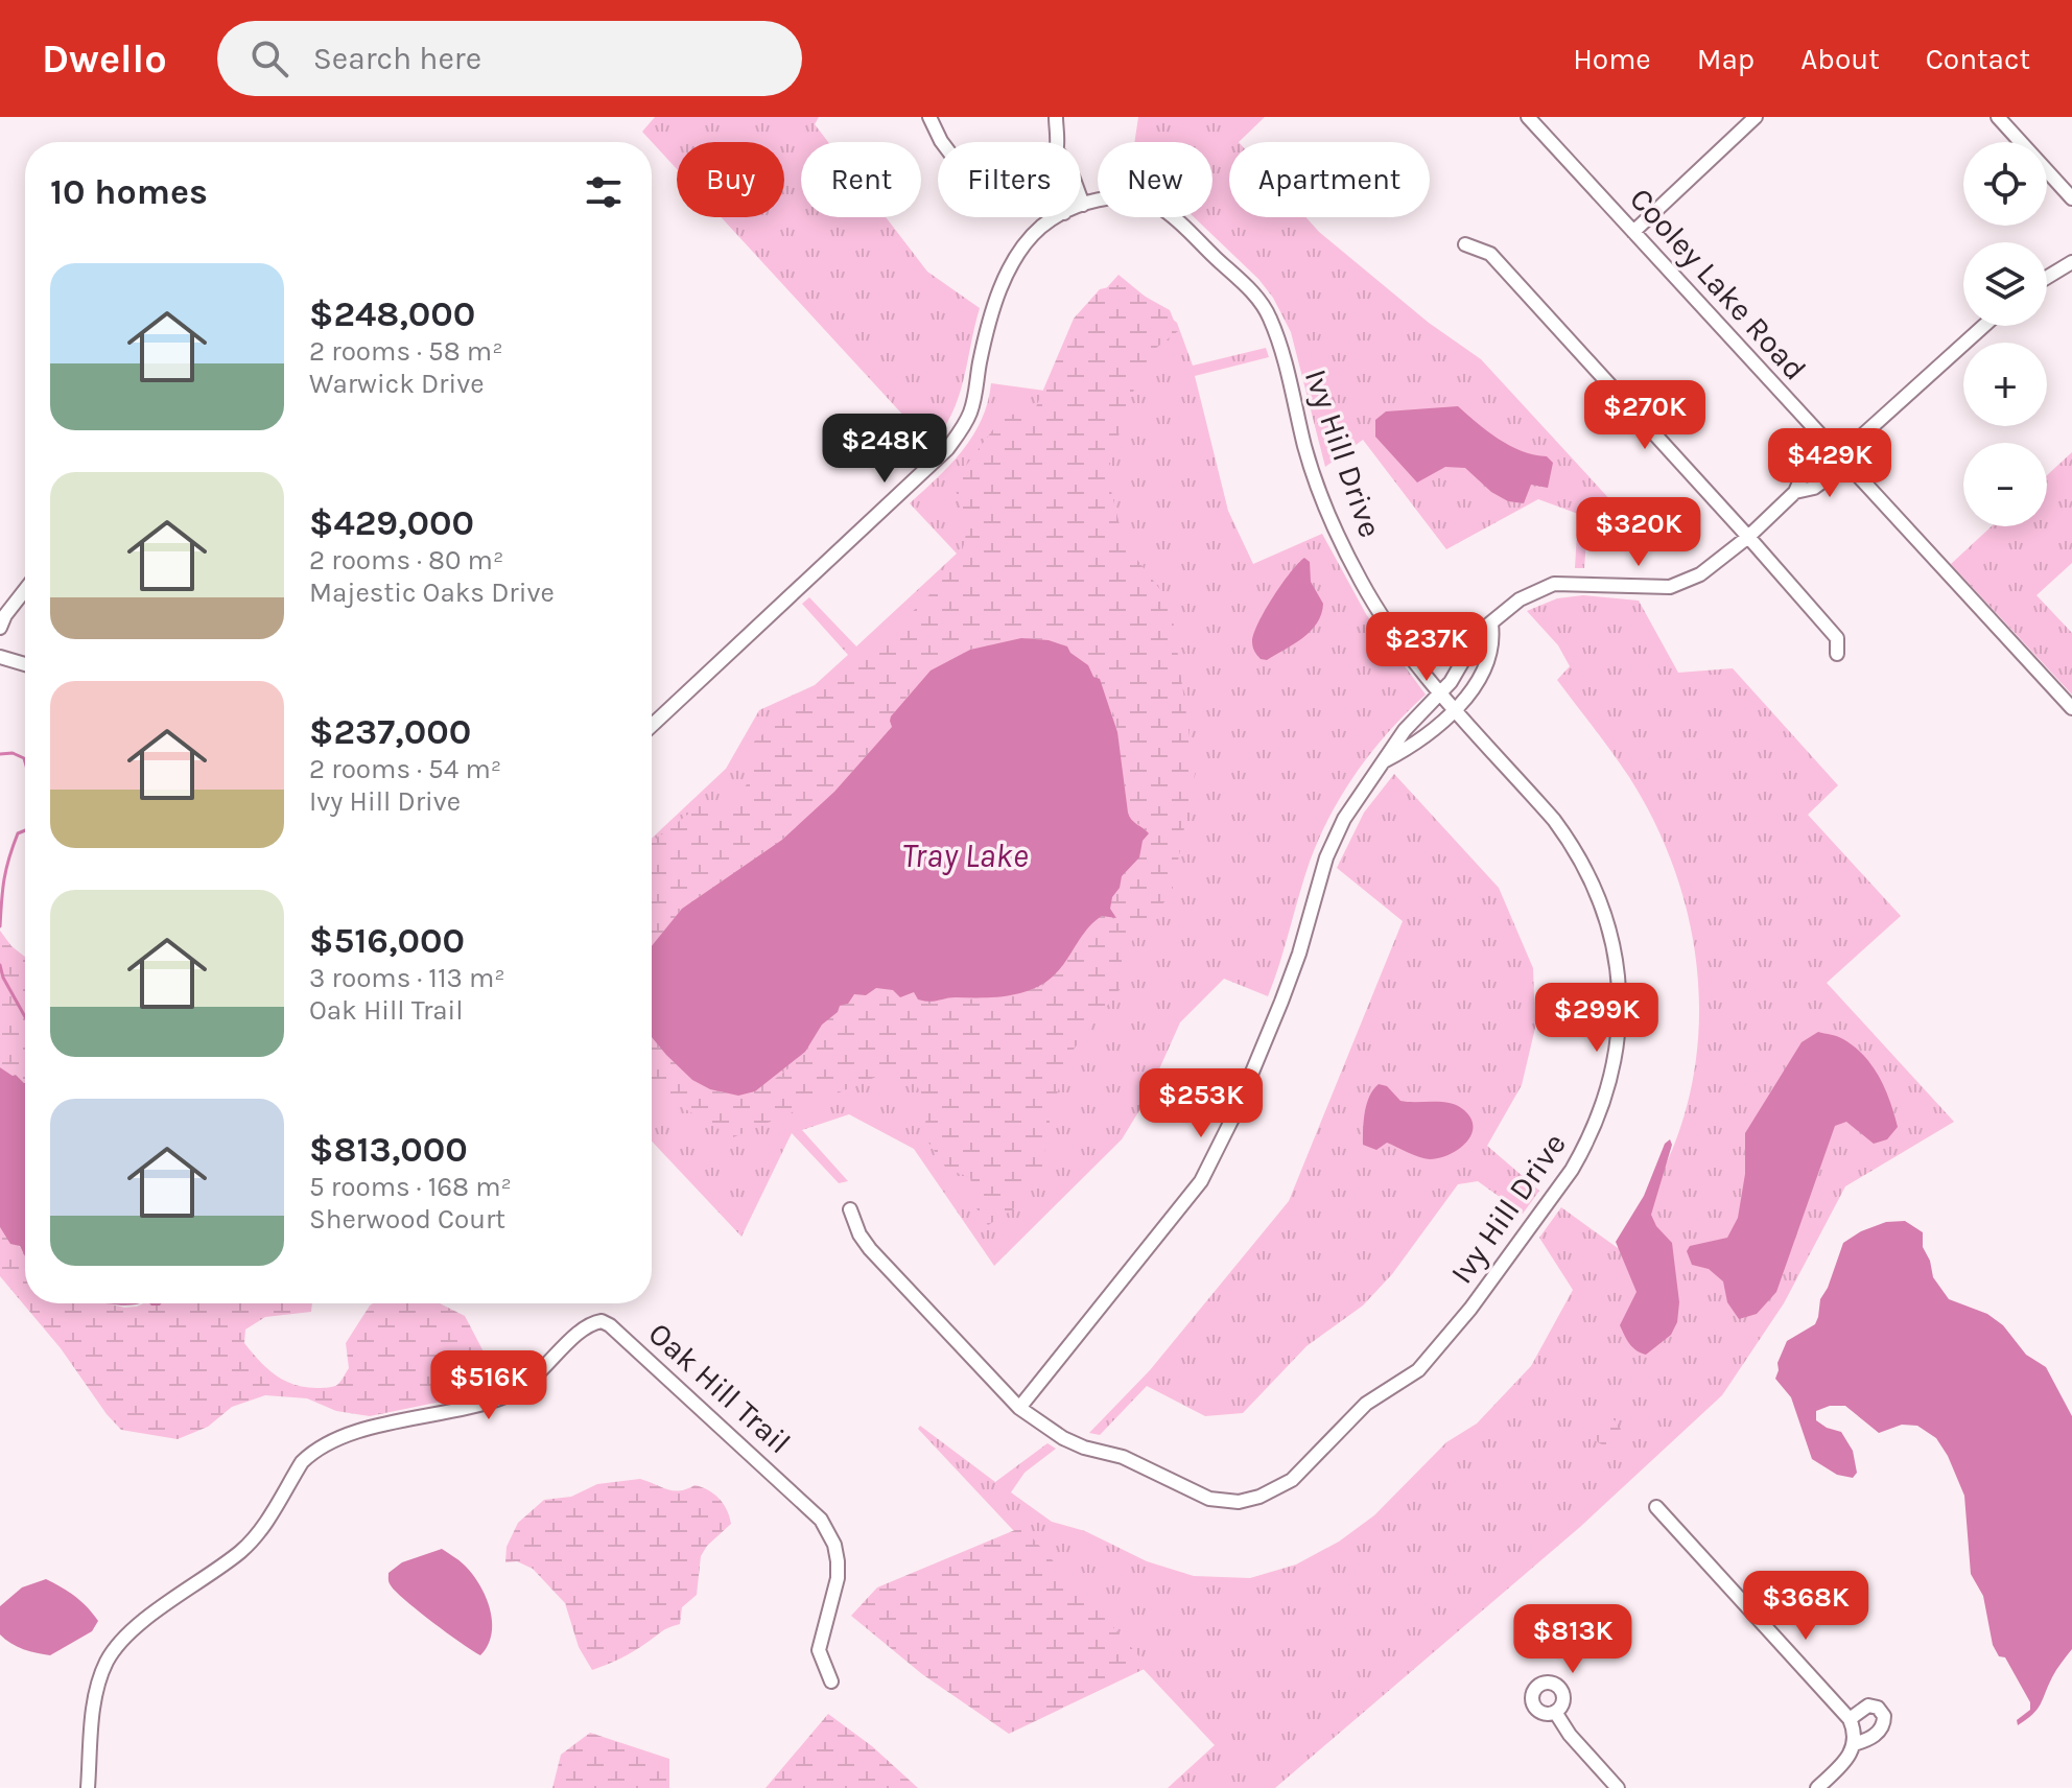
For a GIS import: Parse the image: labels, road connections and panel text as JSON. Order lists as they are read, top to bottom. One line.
{"streets":{"street":["Cooley Lake Road","Ivy Hill Drive","Oak Hill Trail"]},"water":["Tray Lake"],"page":{"header":"Dwello","search":"Search here","nav":["Home","Map","About","Contact"],"map_buttons":["+","−"],"chip":["Buy","Rent","Filters","New","Apartment"],"heading":"10 homes","list":[{"name":"$248,000","note":"2 rooms · 58 m² · Warwick Drive"},{"name":"$429,000","note":"2 rooms · 80 m² · Majestic Oaks Drive"},{"name":"$237,000","note":"2 rooms · 54 m² · Ivy Hill Drive"},{"name":"$516,000","note":"3 rooms · 113 m² · Oak Hill Trail"},{"name":"$813,000","note":"5 rooms · 168 m² · Sherwood Court"}],"price":["$270K","$248K","$429K","$320K","$237K","$299K","$253K","$516K","$368K","$813K"]}}
